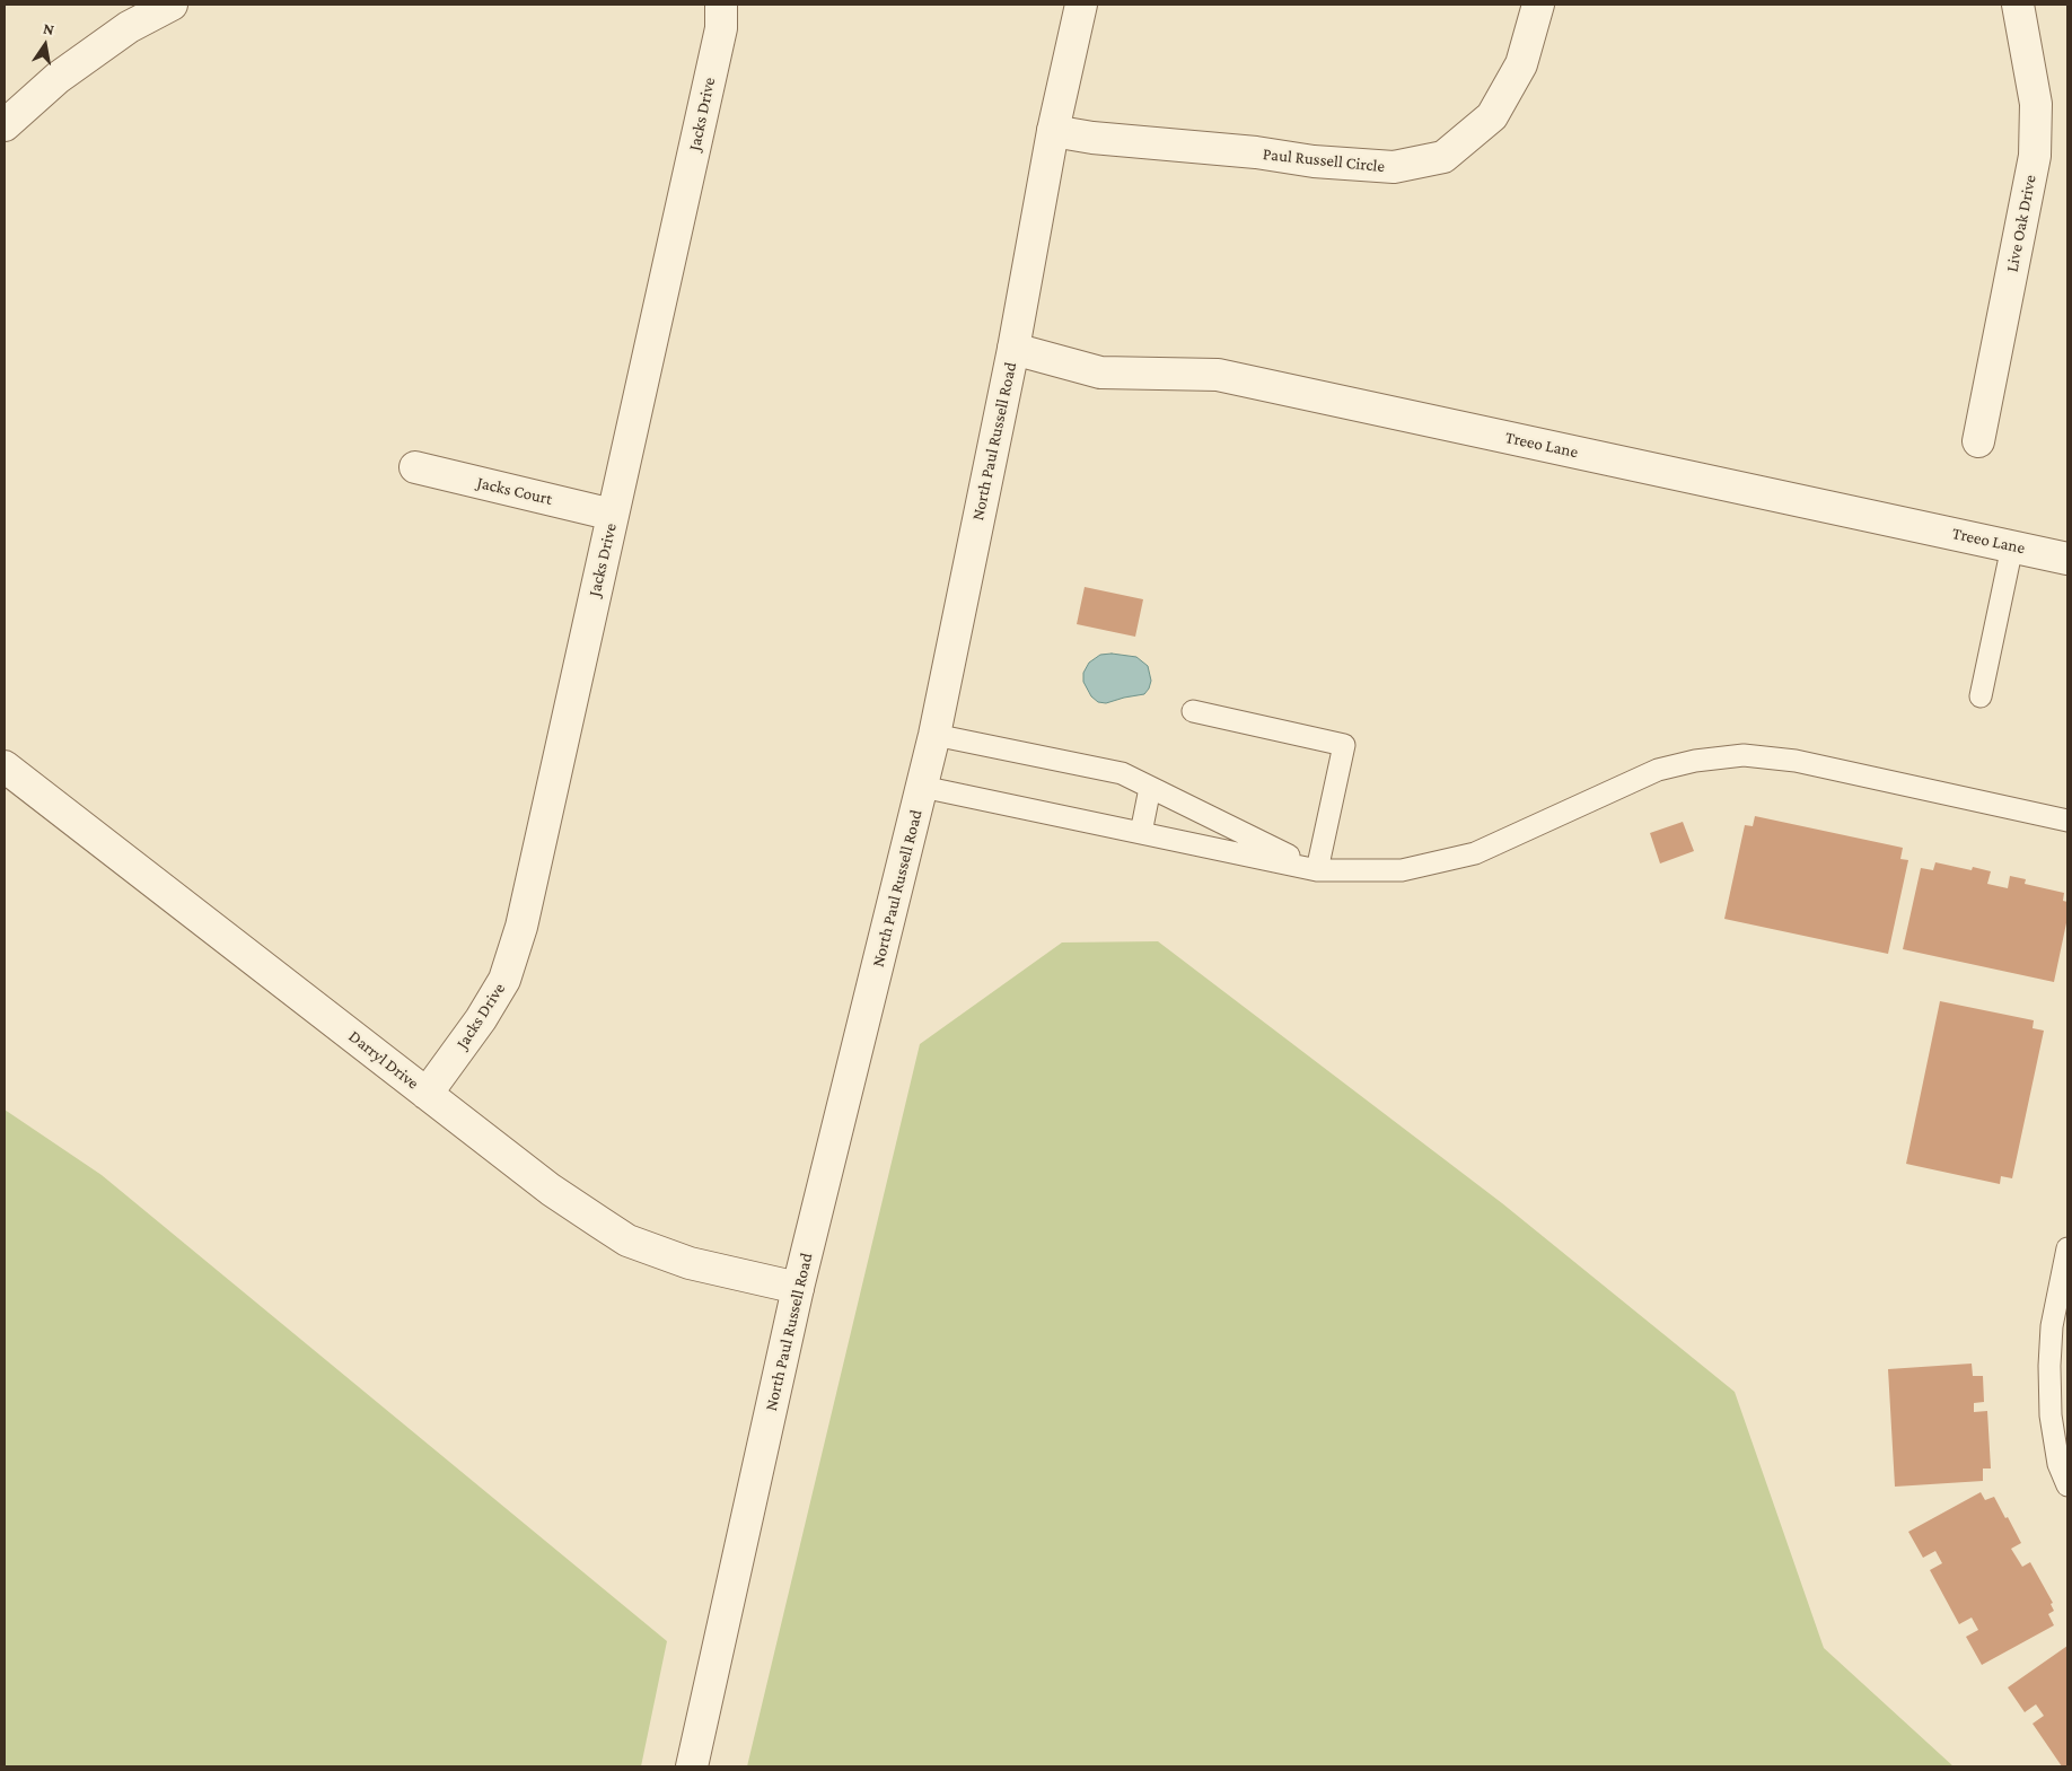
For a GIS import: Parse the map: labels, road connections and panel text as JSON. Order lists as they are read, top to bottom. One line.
{"streets":{"street":["Jacks Drive","Paul Russell Circle","Live Oak Drive","North Paul Russell Road","Treeo Lane","Jacks Court","Darryl Drive"]},"crossings":[["Jacks Drive","Jacks Court"],["Jacks Drive","Darryl Drive"],["Paul Russell Circle","North Paul Russell Road"],["North Paul Russell Road","Treeo Lane"],["North Paul Russell Road","Darryl Drive"]],"north":"top"}
